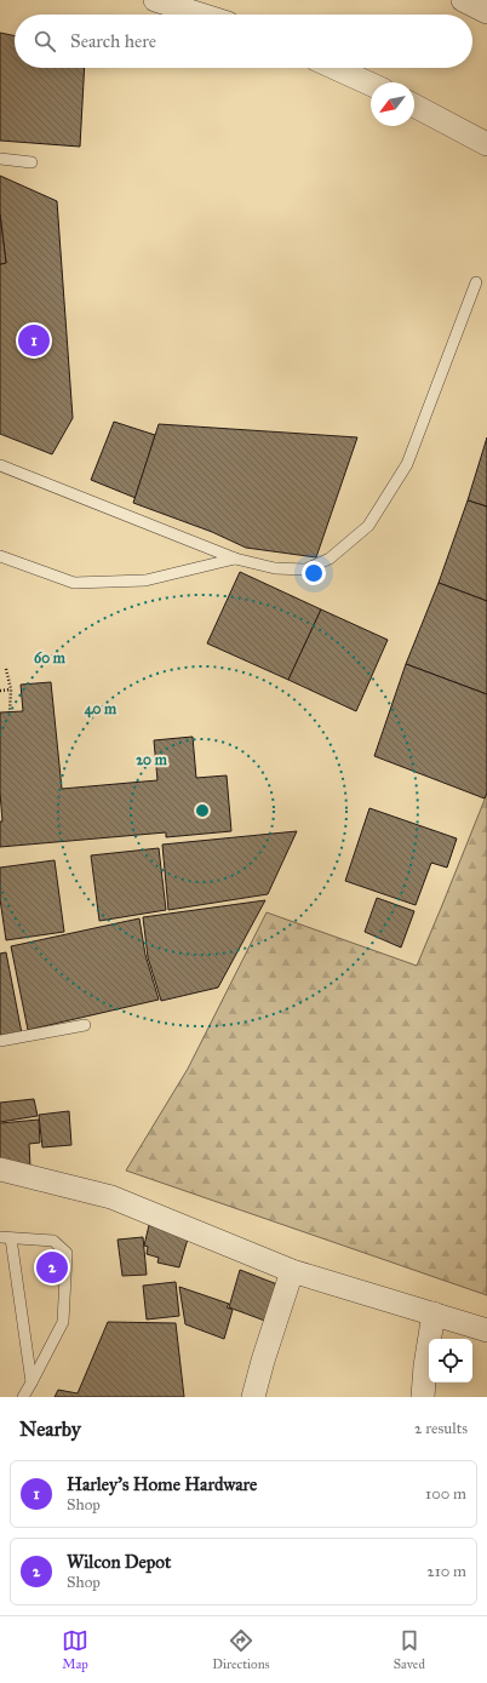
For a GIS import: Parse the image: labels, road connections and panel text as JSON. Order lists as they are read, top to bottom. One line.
{"north":"bottom left","page":{"search":"Search here","pins":["1","2"],"heading":["Nearby","2 results"],"list":[{"mark":"1","name":"Harley's Home Hardware","note":"Shop","value":"100 m"},{"mark":"2","name":"Wilcon Depot","note":"Shop","value":"210 m"}],"nav":["Map","Directions","Saved"]},"rings":["60 m","40 m","20 m"]}
